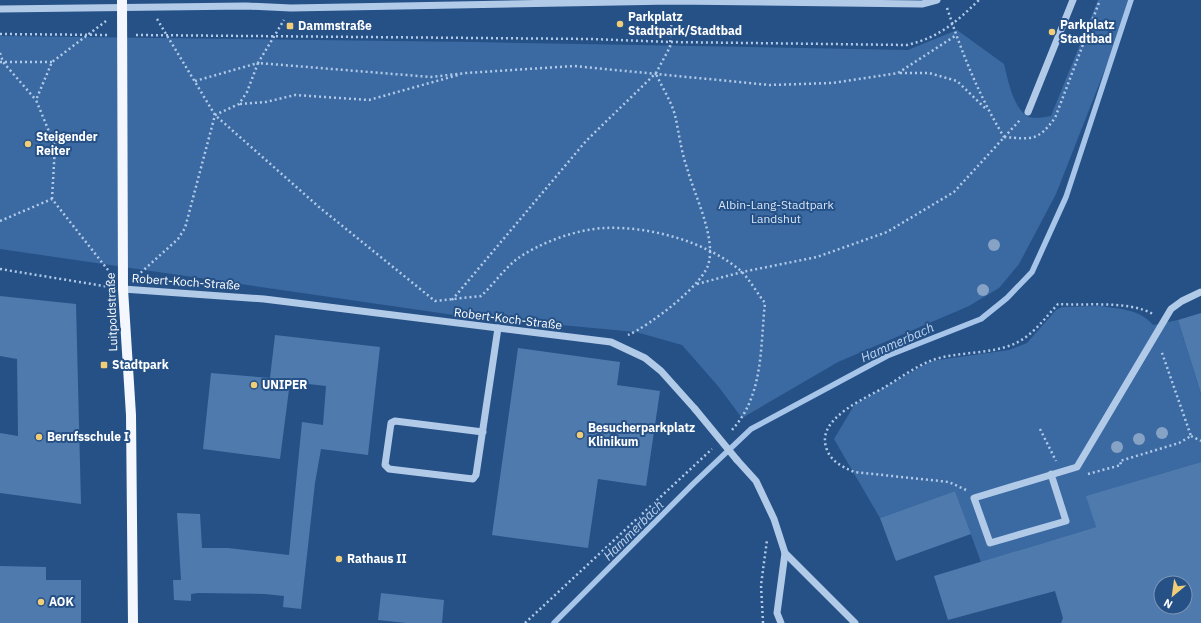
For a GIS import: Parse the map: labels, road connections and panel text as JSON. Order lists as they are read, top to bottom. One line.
{"streets":{"main road":["Luitpoldstraße"],"street":["Robert-Koch-Straße"]},"crossings":[["Robert-Koch-Straße","Luitpoldstraße"]],"water":["Hammerbach"],"parks":["Albin-Lang-Stadtpark Landshut"],"places":{"other":["Parkplatz Stadtpark/Stadtbad","Parkplatz Stadtbad","Steigender Reiter","UNIPER","Besucherparkplatz Klinikum","Berufsschule I","Rathaus II","AOK"],"transit":["Dammstraße","Stadtpark"]},"north":"bottom left"}
